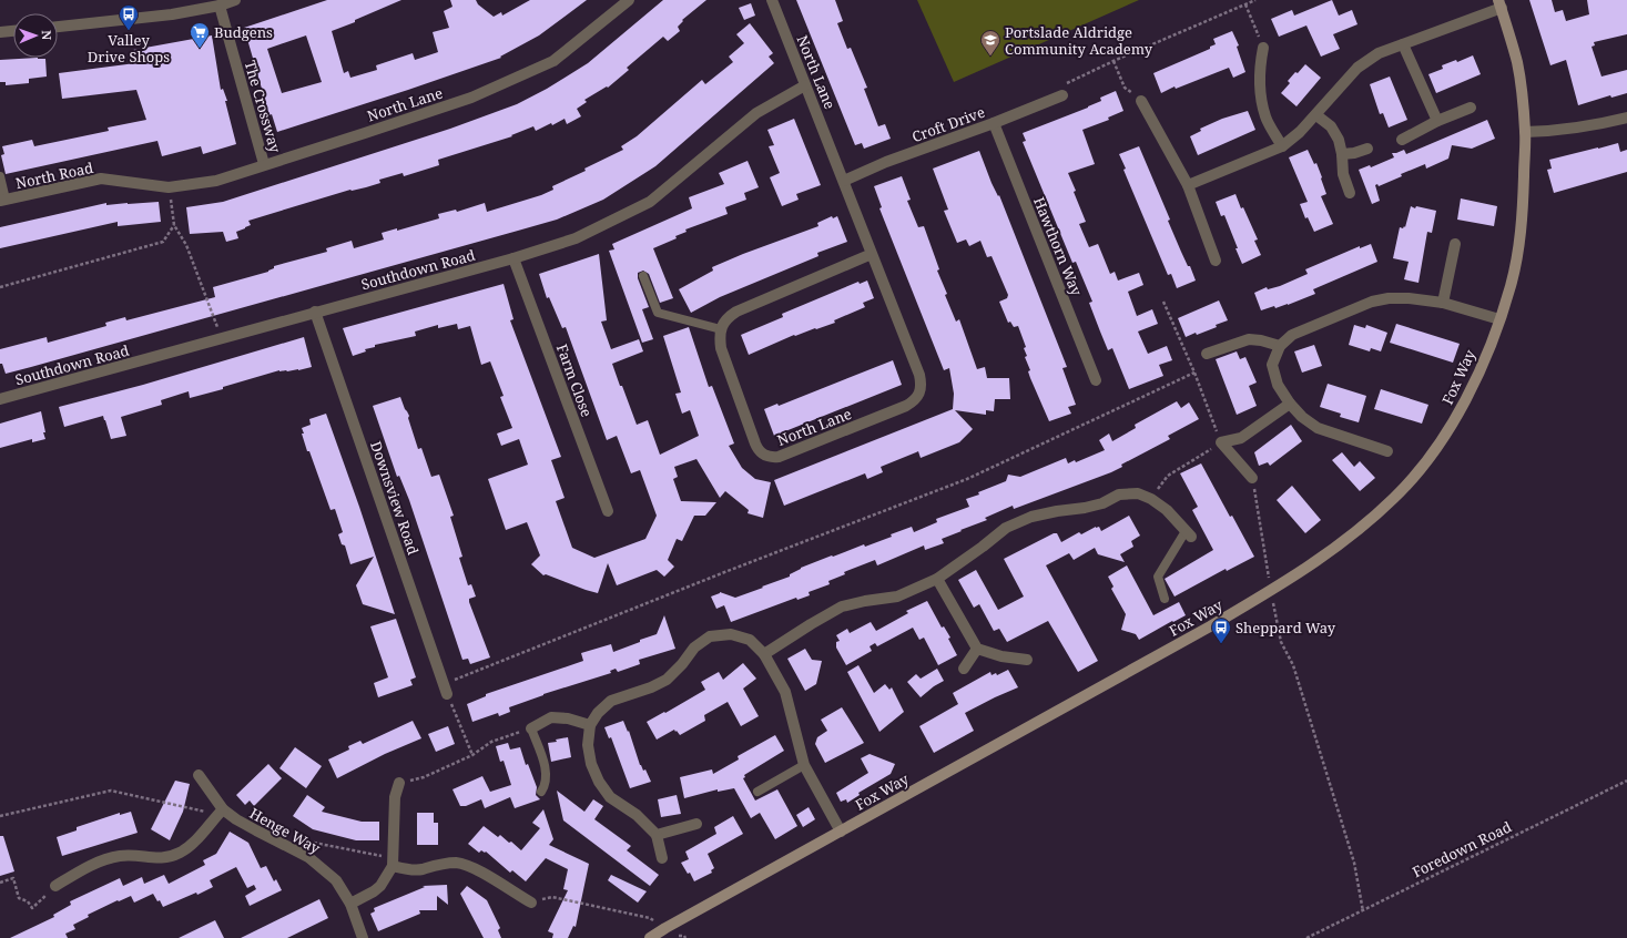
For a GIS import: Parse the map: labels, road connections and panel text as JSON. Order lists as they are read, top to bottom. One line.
{"streets":{"street":["North Lane","The Crossway","Croft Drive","North Road","Hawthorn Way","Southdown Road","Fox Way","Farm Close","Downsview Road","Henge Way"],"path":["Foredown Road"]},"crossings":[["North Lane","The Crossway"],["North Lane","Croft Drive"],["North Lane","North Road"],["North Lane","Southdown Road"],["Croft Drive","Hawthorn Way"],["Southdown Road","Farm Close"],["Southdown Road","Downsview Road"]],"places":{"bus stop":["Valley Drive Shops","Sheppard Way"],"supermarket":["Budgens"],"school or university":["Portslade Aldridge Community Academy"]},"north":"right"}
